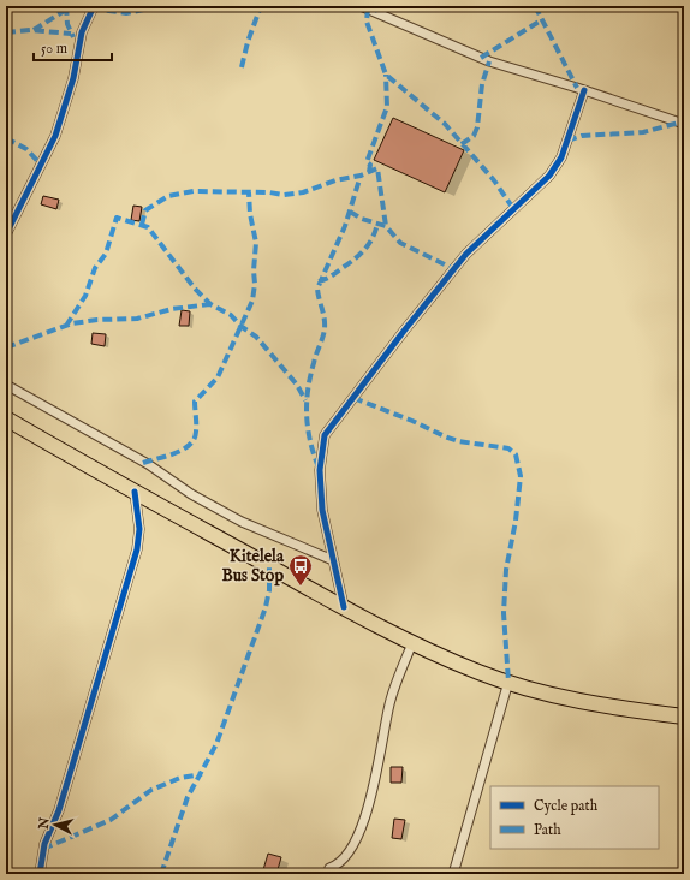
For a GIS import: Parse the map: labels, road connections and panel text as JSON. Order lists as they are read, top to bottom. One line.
{"places":{"bus stop":["Kitelela Bus Stop"]},"legend":["Cycle path","Path"],"scale_bar":"50 m","north":"left"}
